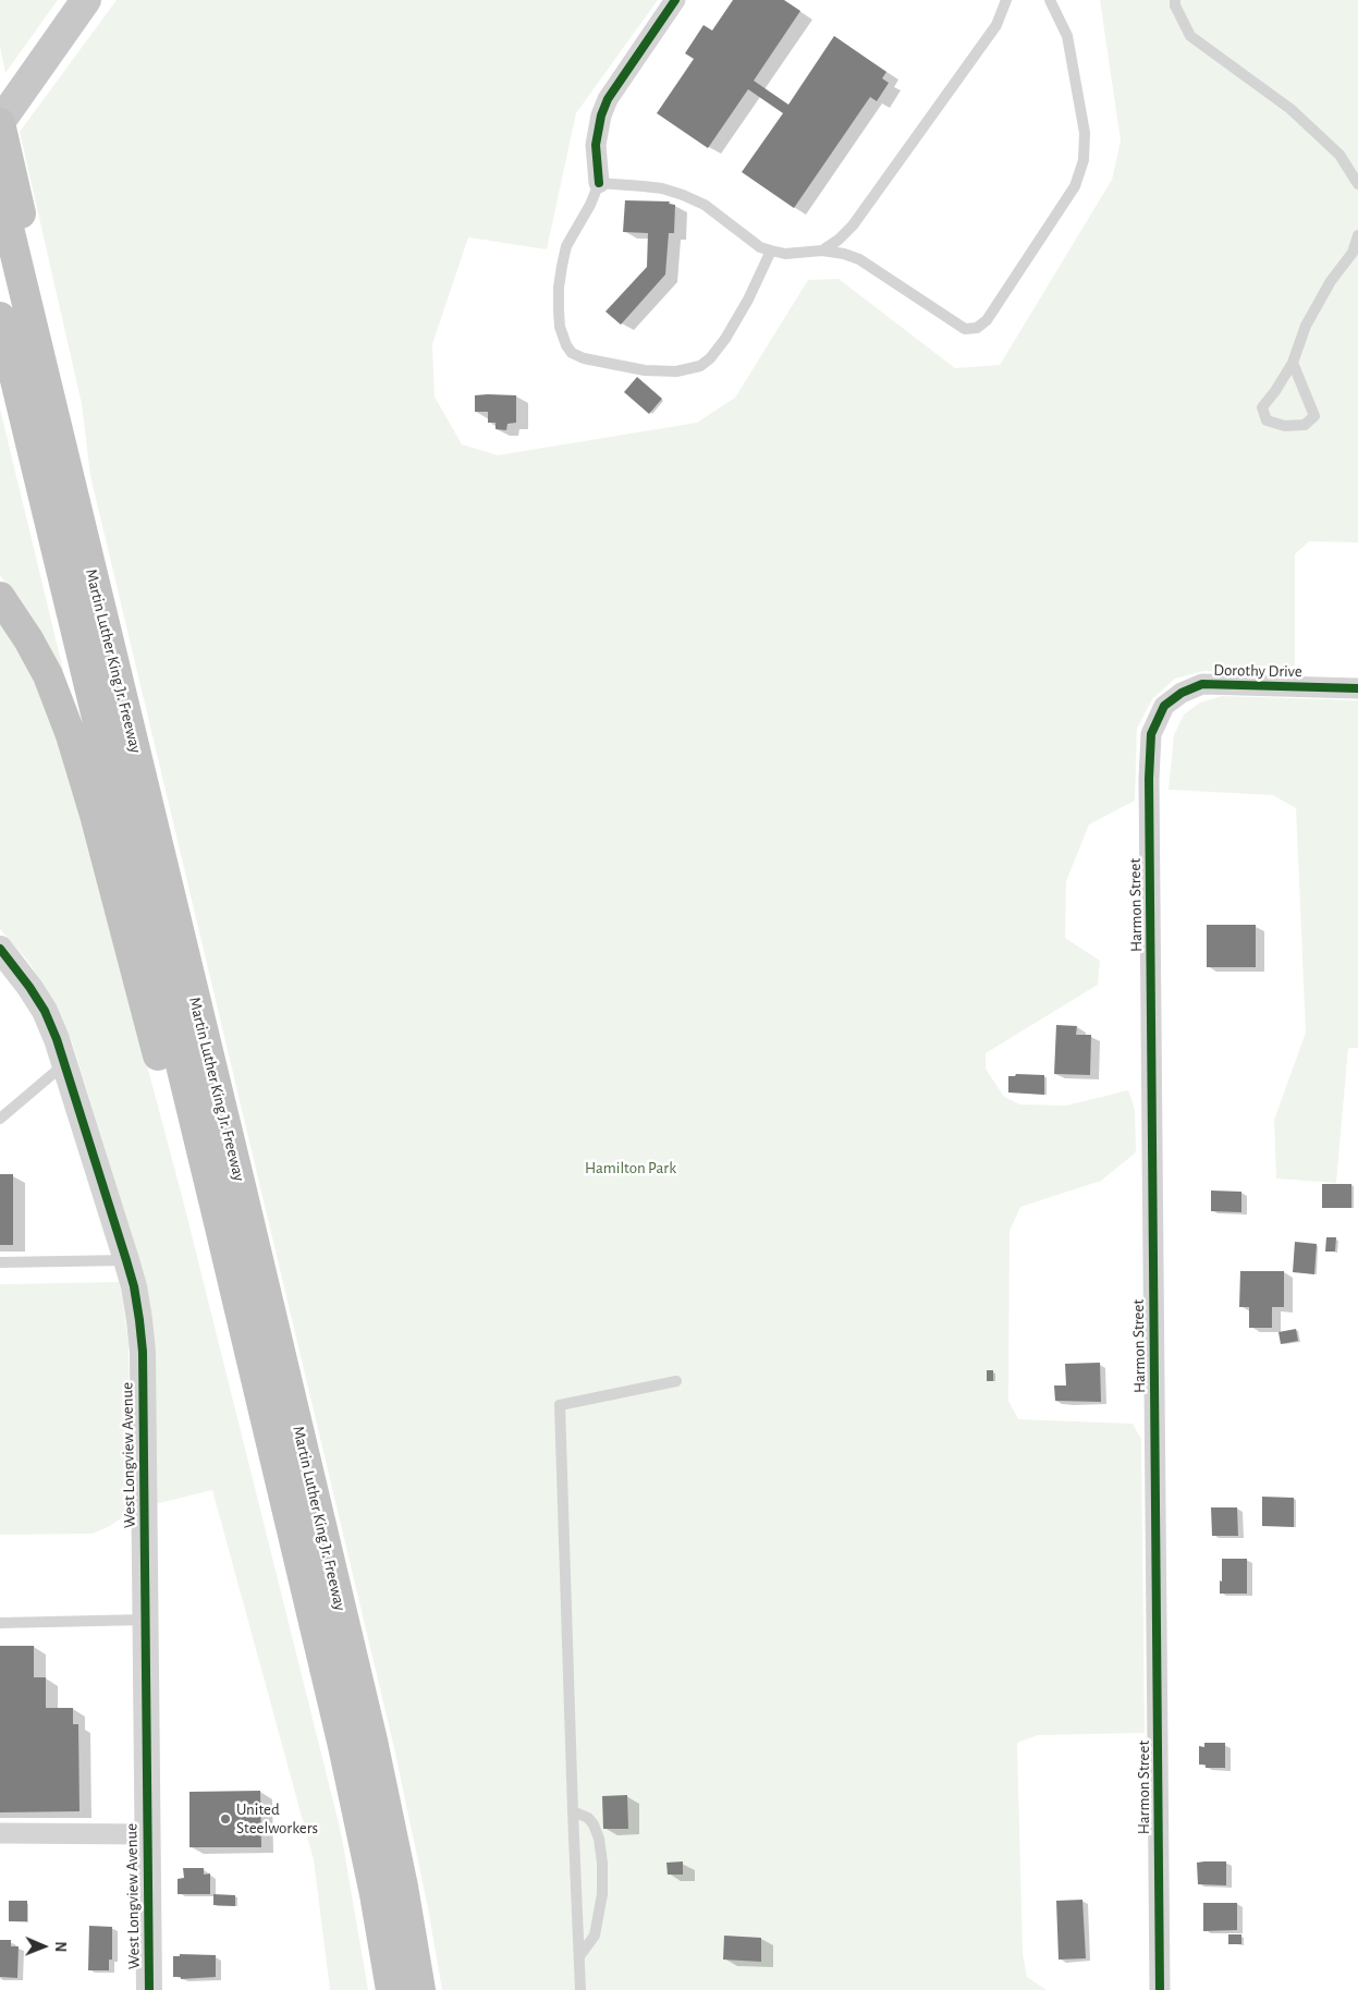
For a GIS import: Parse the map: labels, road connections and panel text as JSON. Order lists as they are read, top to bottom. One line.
{"streets":{"highway":["Martin Luther King Jr. Freeway"],"street":["Dorothy Drive","Harmon Street","West Longview Avenue"]},"crossings":[["Dorothy Drive","Harmon Street"]],"parks":["Hamilton Park"],"places":["United Steelworkers"],"north":"right"}
